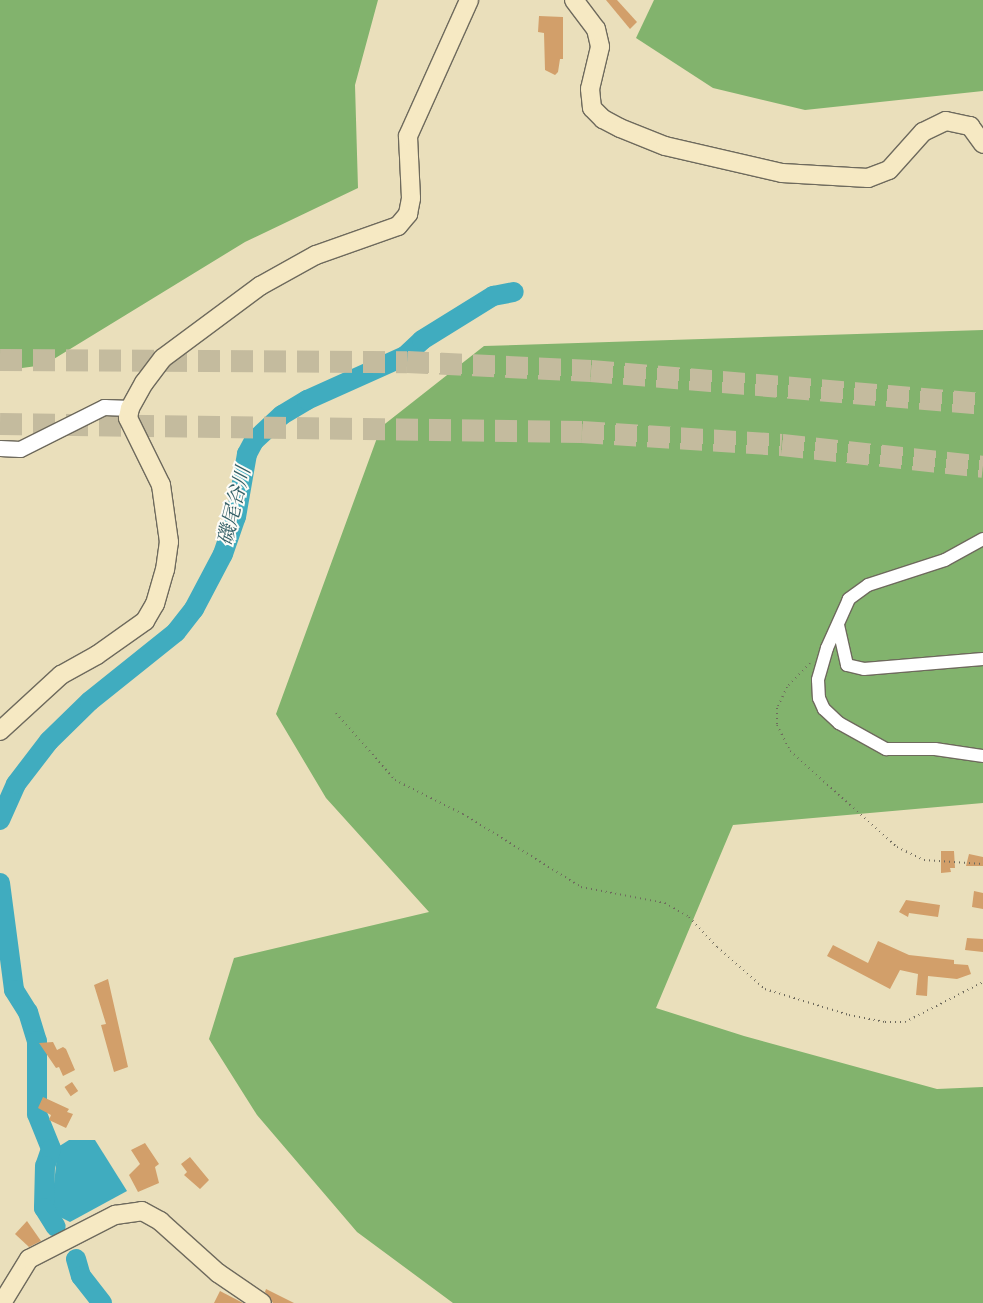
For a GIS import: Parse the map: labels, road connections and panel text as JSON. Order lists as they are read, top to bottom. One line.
{"water":["磯尾谷川"]}
